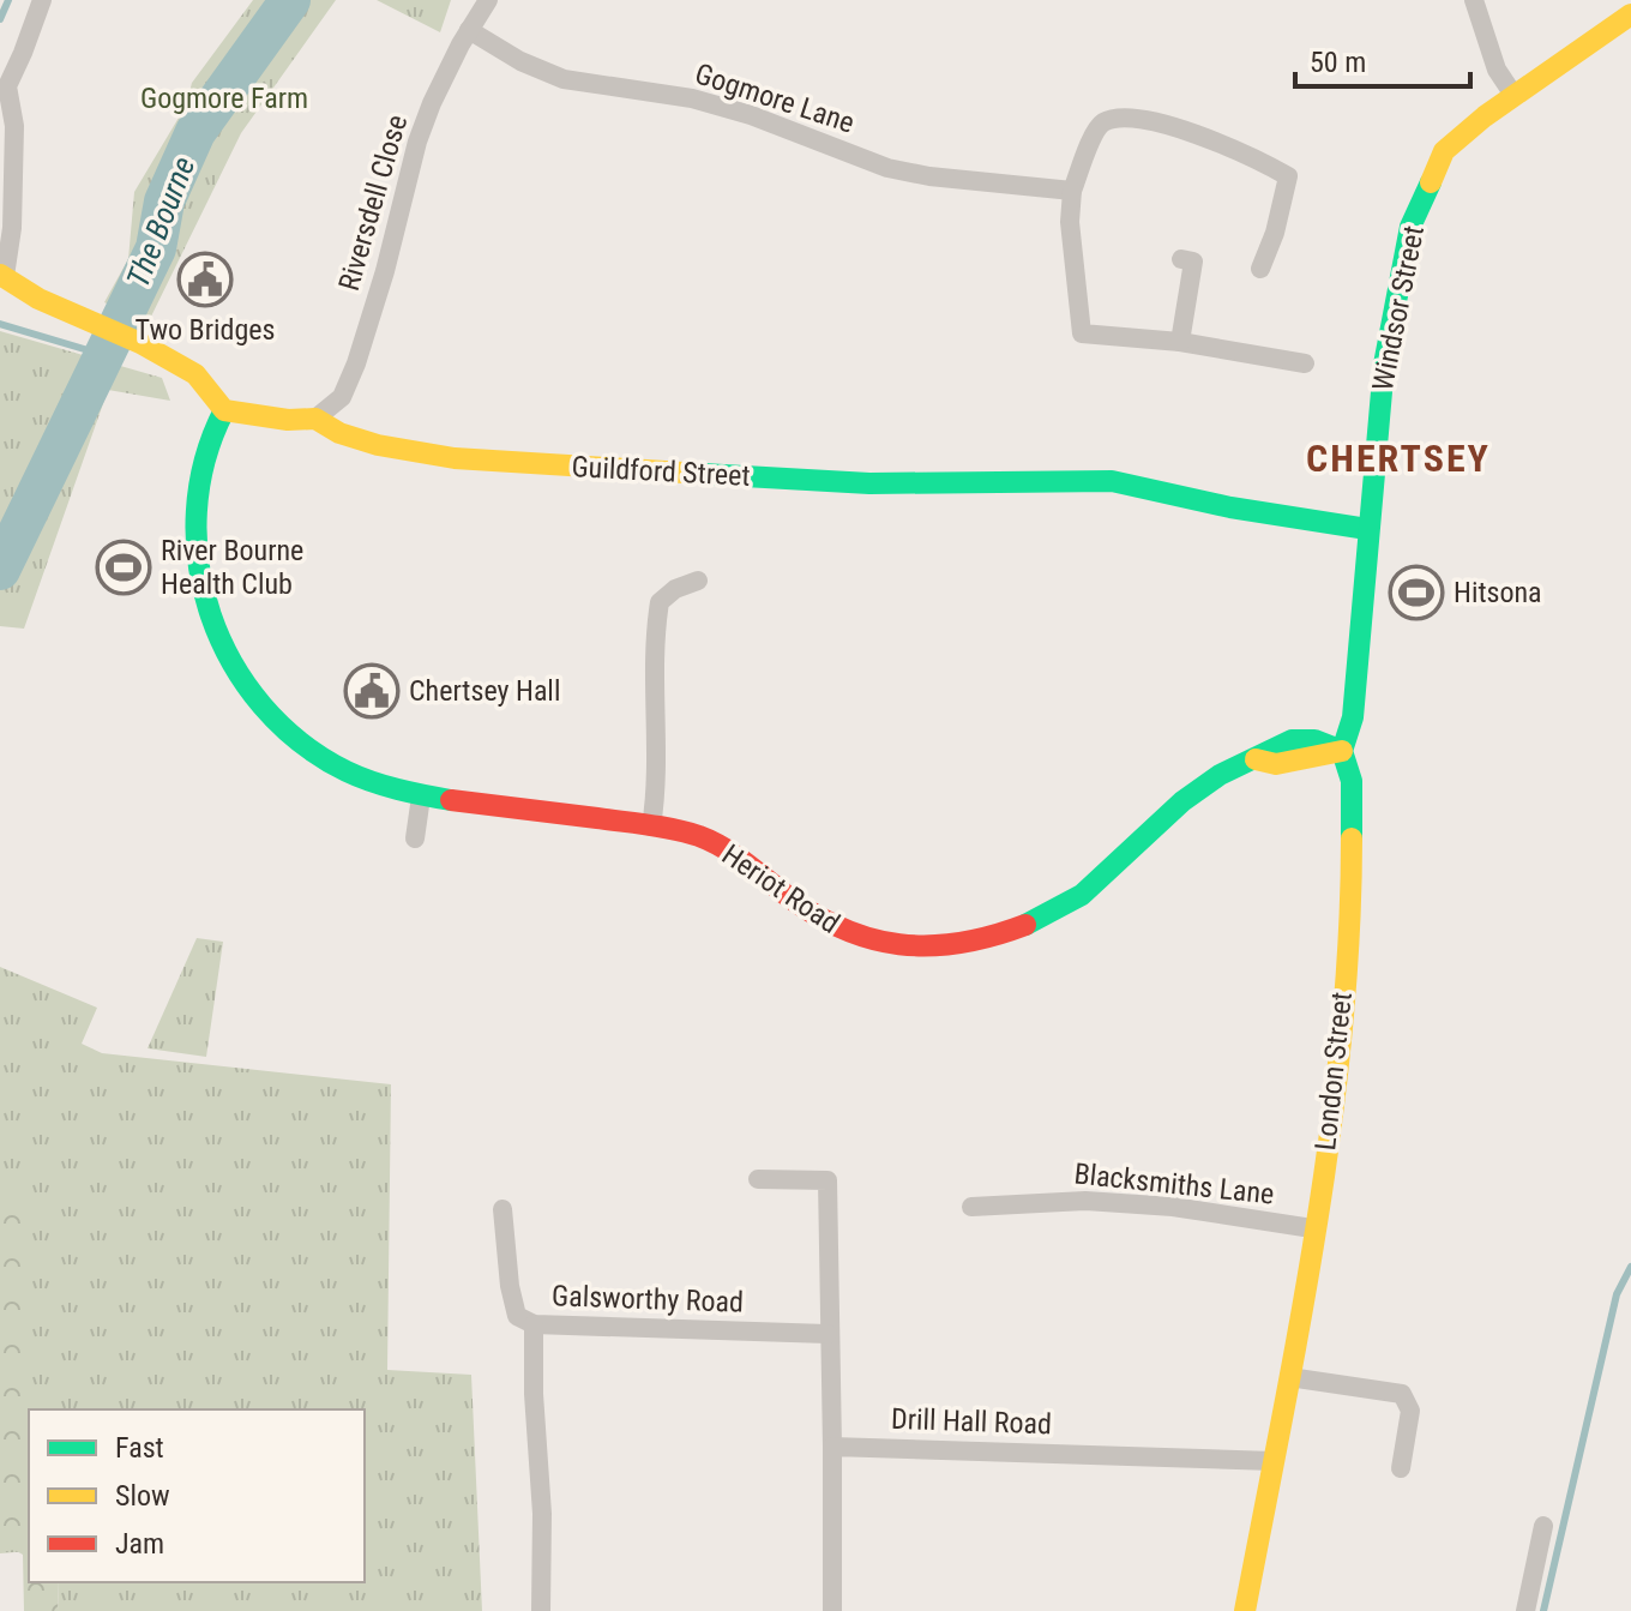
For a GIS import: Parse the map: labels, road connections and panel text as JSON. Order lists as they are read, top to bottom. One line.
{"streets":{"main road":["Windsor Street","Guildford Street","Heriot Road","London Street"],"street":["Gogmore Lane","Riversdell Close","Blacksmiths Lane","Galsworthy Road","Drill Hall Road"]},"crossings":[["Gogmore Lane","Riversdell Close"],["Riversdell Close","Guildford Street"],["Windsor Street","Guildford Street"],["Windsor Street","London Street"],["Guildford Street","Heriot Road"],["Guildford Street","London Street"],["Heriot Road","London Street"],["London Street","Blacksmiths Lane"],["London Street","Drill Hall Road"]],"districts":["CHERTSEY"],"water":["The Bourne"],"parks":["Gogmore Farm"],"places":{"public building":["Two Bridges","Chertsey Hall"],"sports":["River Bourne Health Club","Hitsona"]},"legend":["Fast","Slow","Jam"],"scale_bar":"50 m"}
